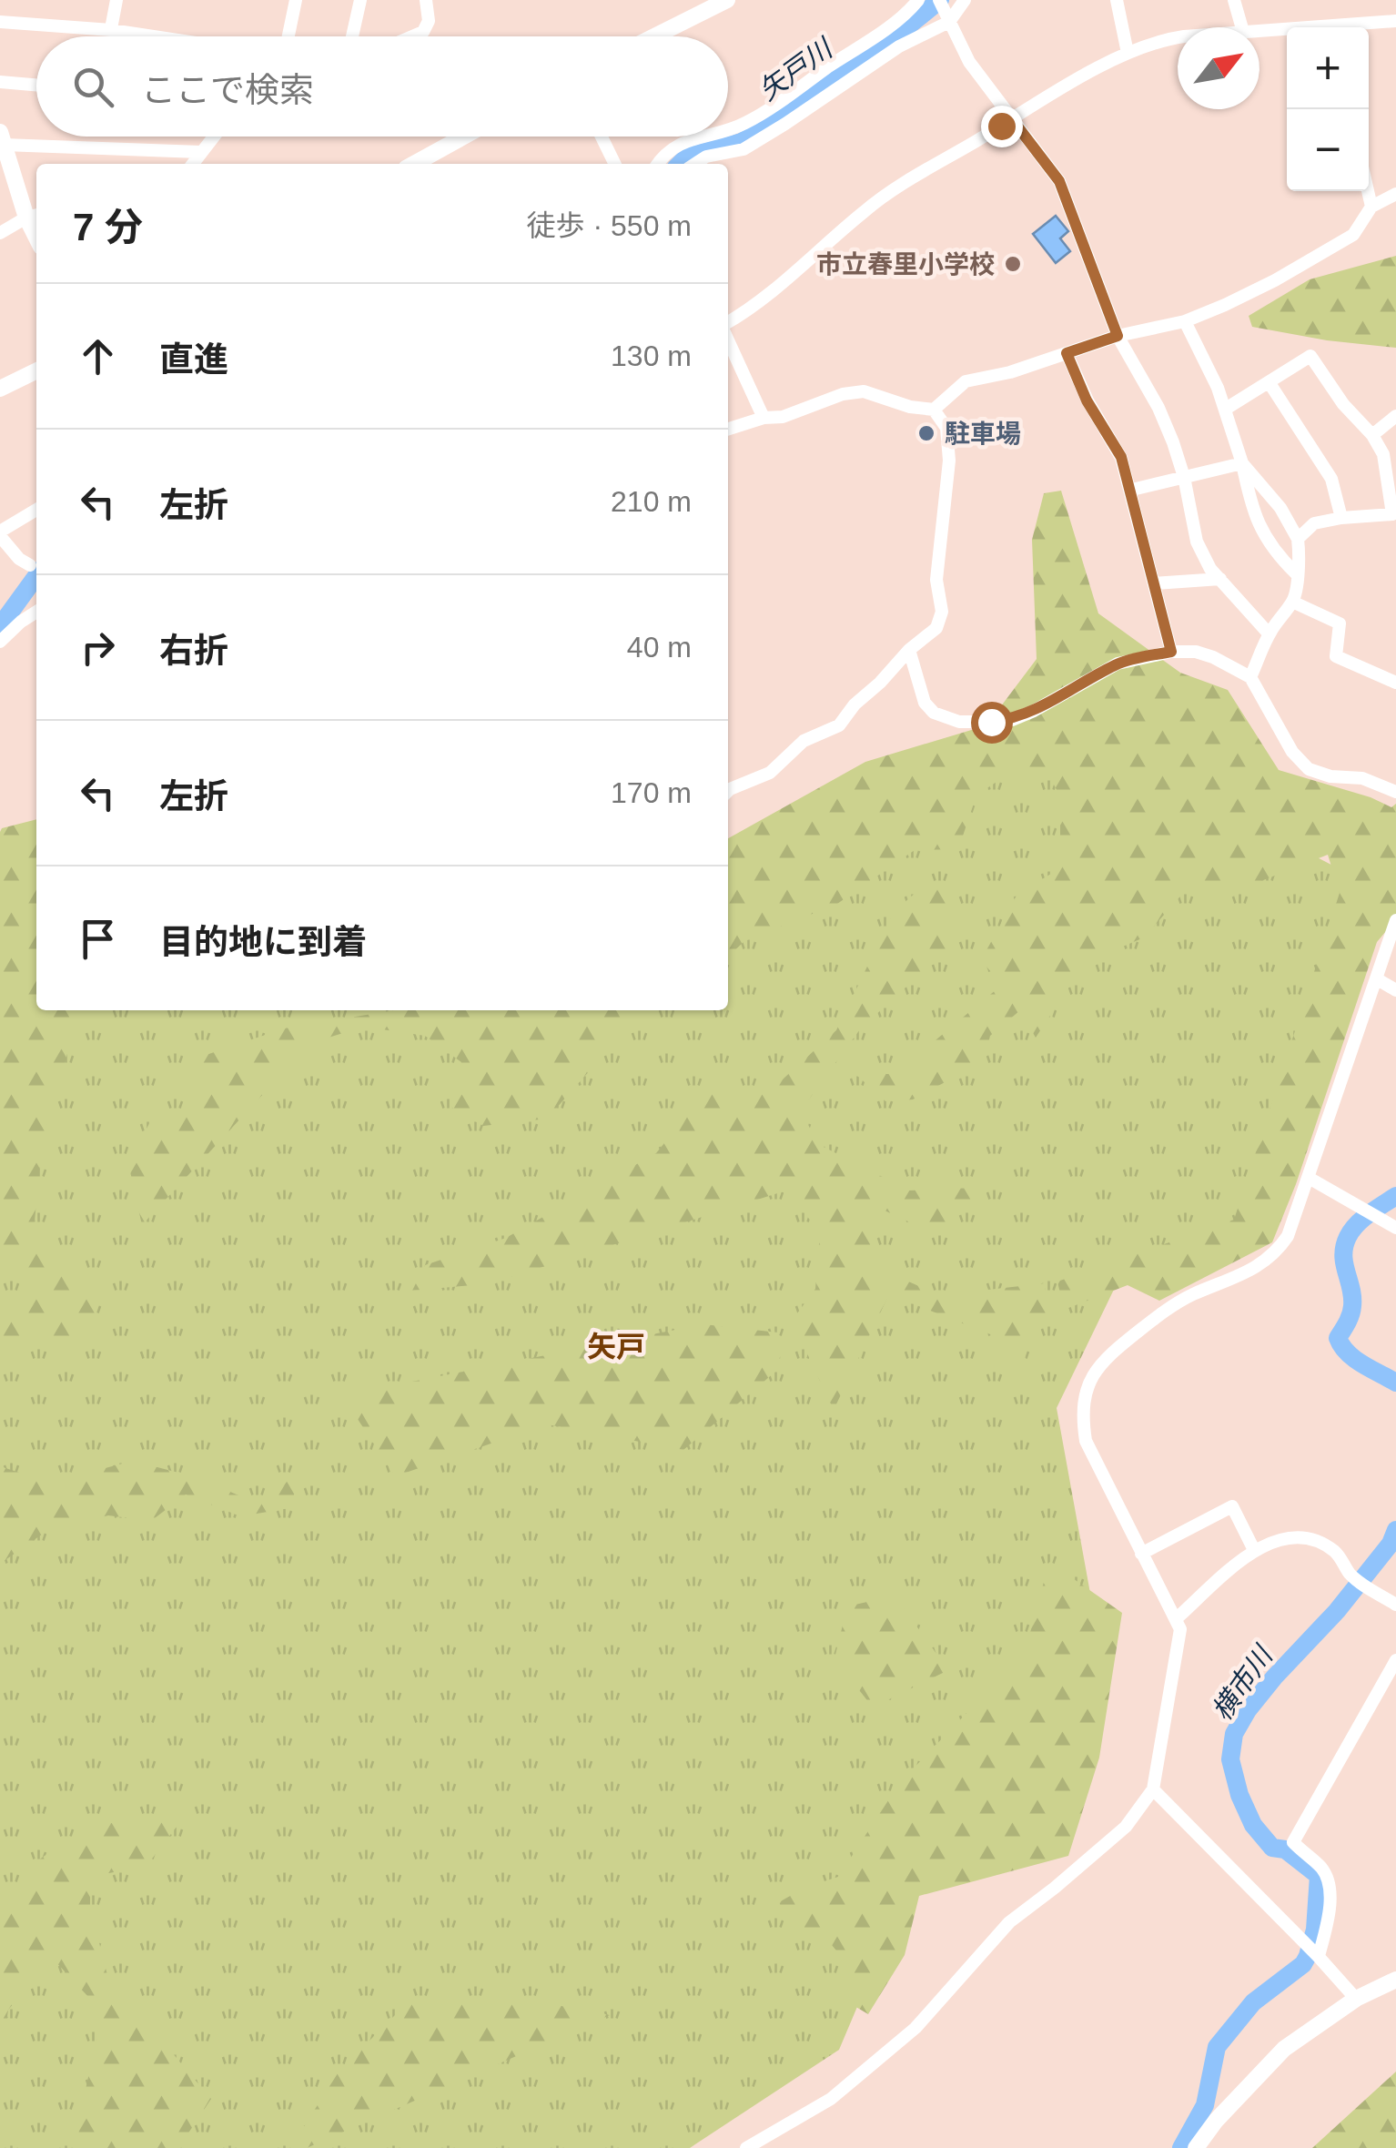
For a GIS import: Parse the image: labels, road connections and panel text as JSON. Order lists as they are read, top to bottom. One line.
{"districts":["矢戸"],"water":["矢戸川","横市川"],"places":["市立春里小学校","駐車場"],"north":"top right","page":{"map_buttons":["+","−"],"search":"ここで検索","heading":["7 分","徒歩 · 550 m"],"list":[["直進","130 m"],["左折","210 m"],["右折","40 m"],["左折","170 m"],"目的地に到着"]}}
